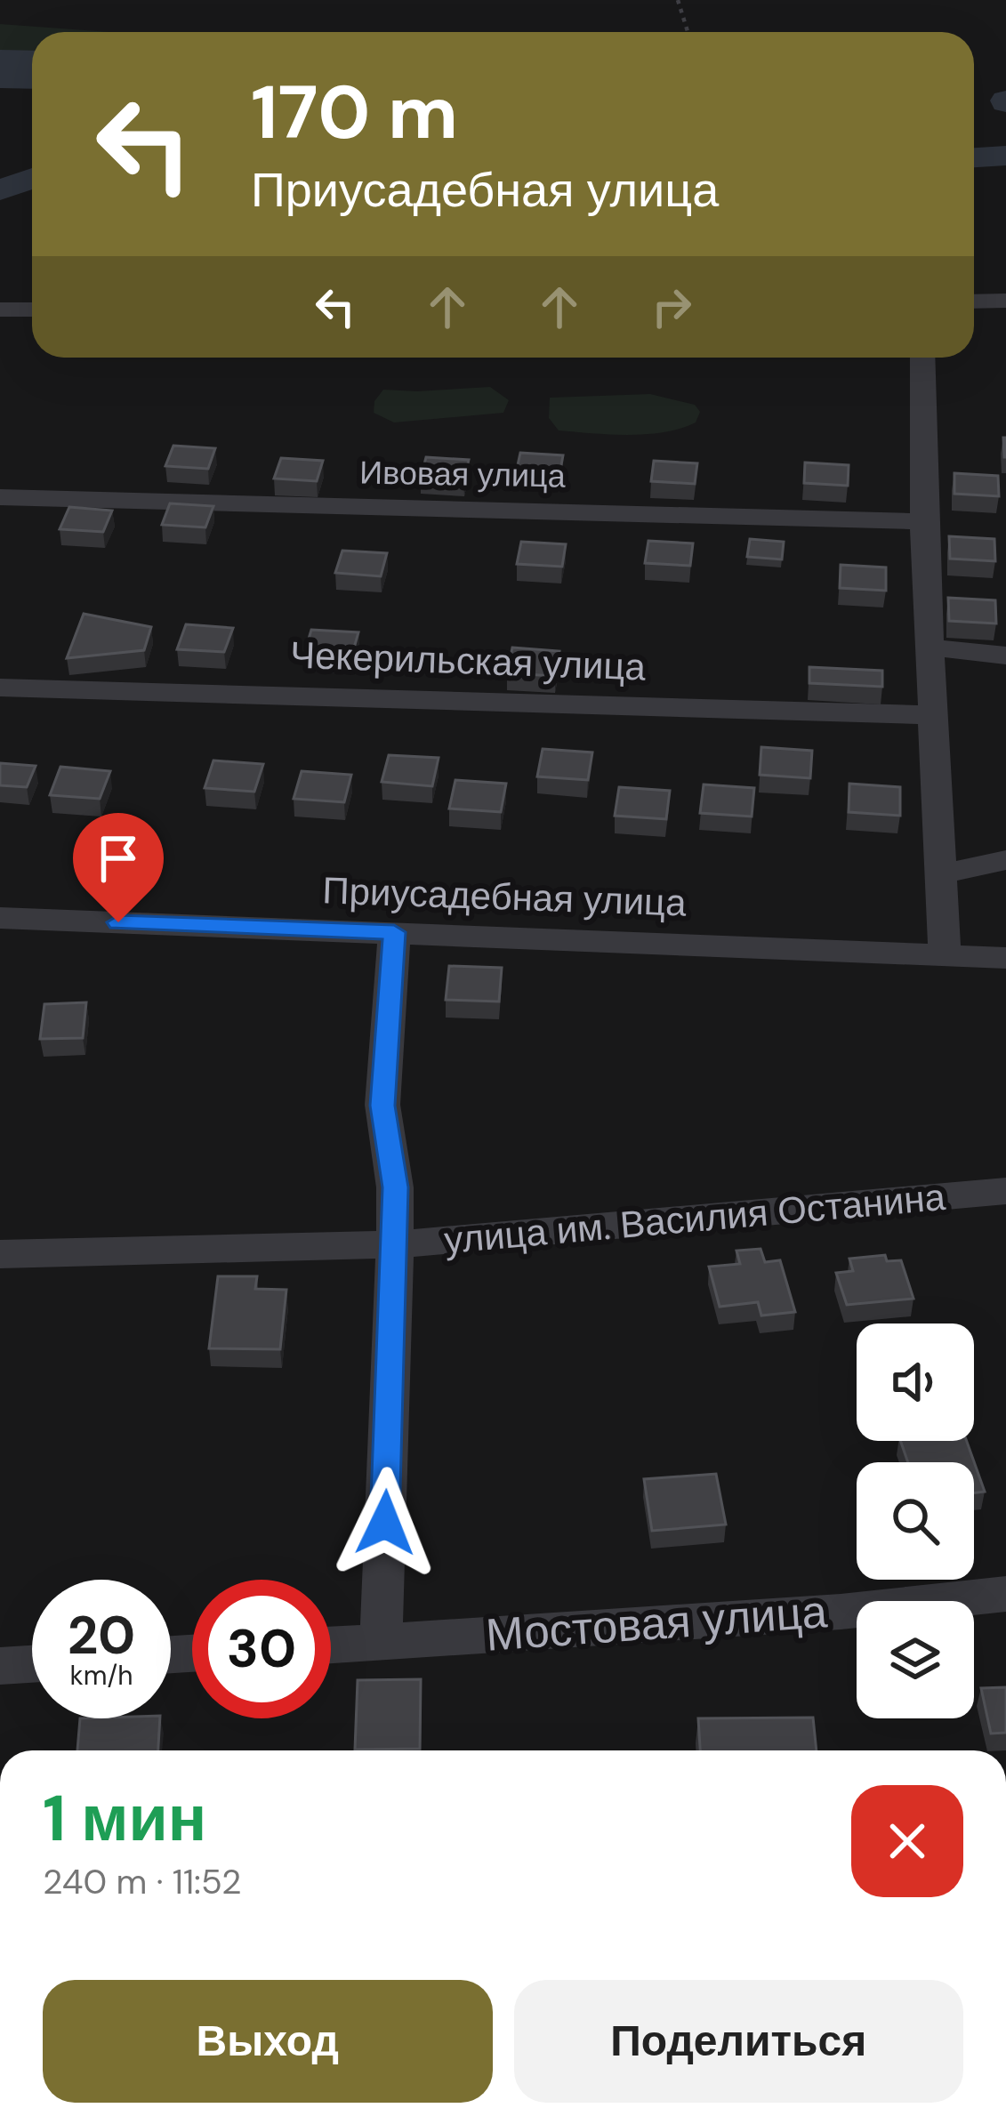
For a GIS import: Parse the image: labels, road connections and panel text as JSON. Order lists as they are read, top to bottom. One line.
{"streets":{"street":["Ивовая улица","Чекерильская улица","Приусадебная улица","улица им. Василия Останина","Мостовая улица"]},"page":{"turn":["170 m","Приусадебная улица"],"speed":"20 km/h","limit":"30","heading":["1 мин","240 m · 11:52"],"buttons":["Выход","Поделиться"]}}
